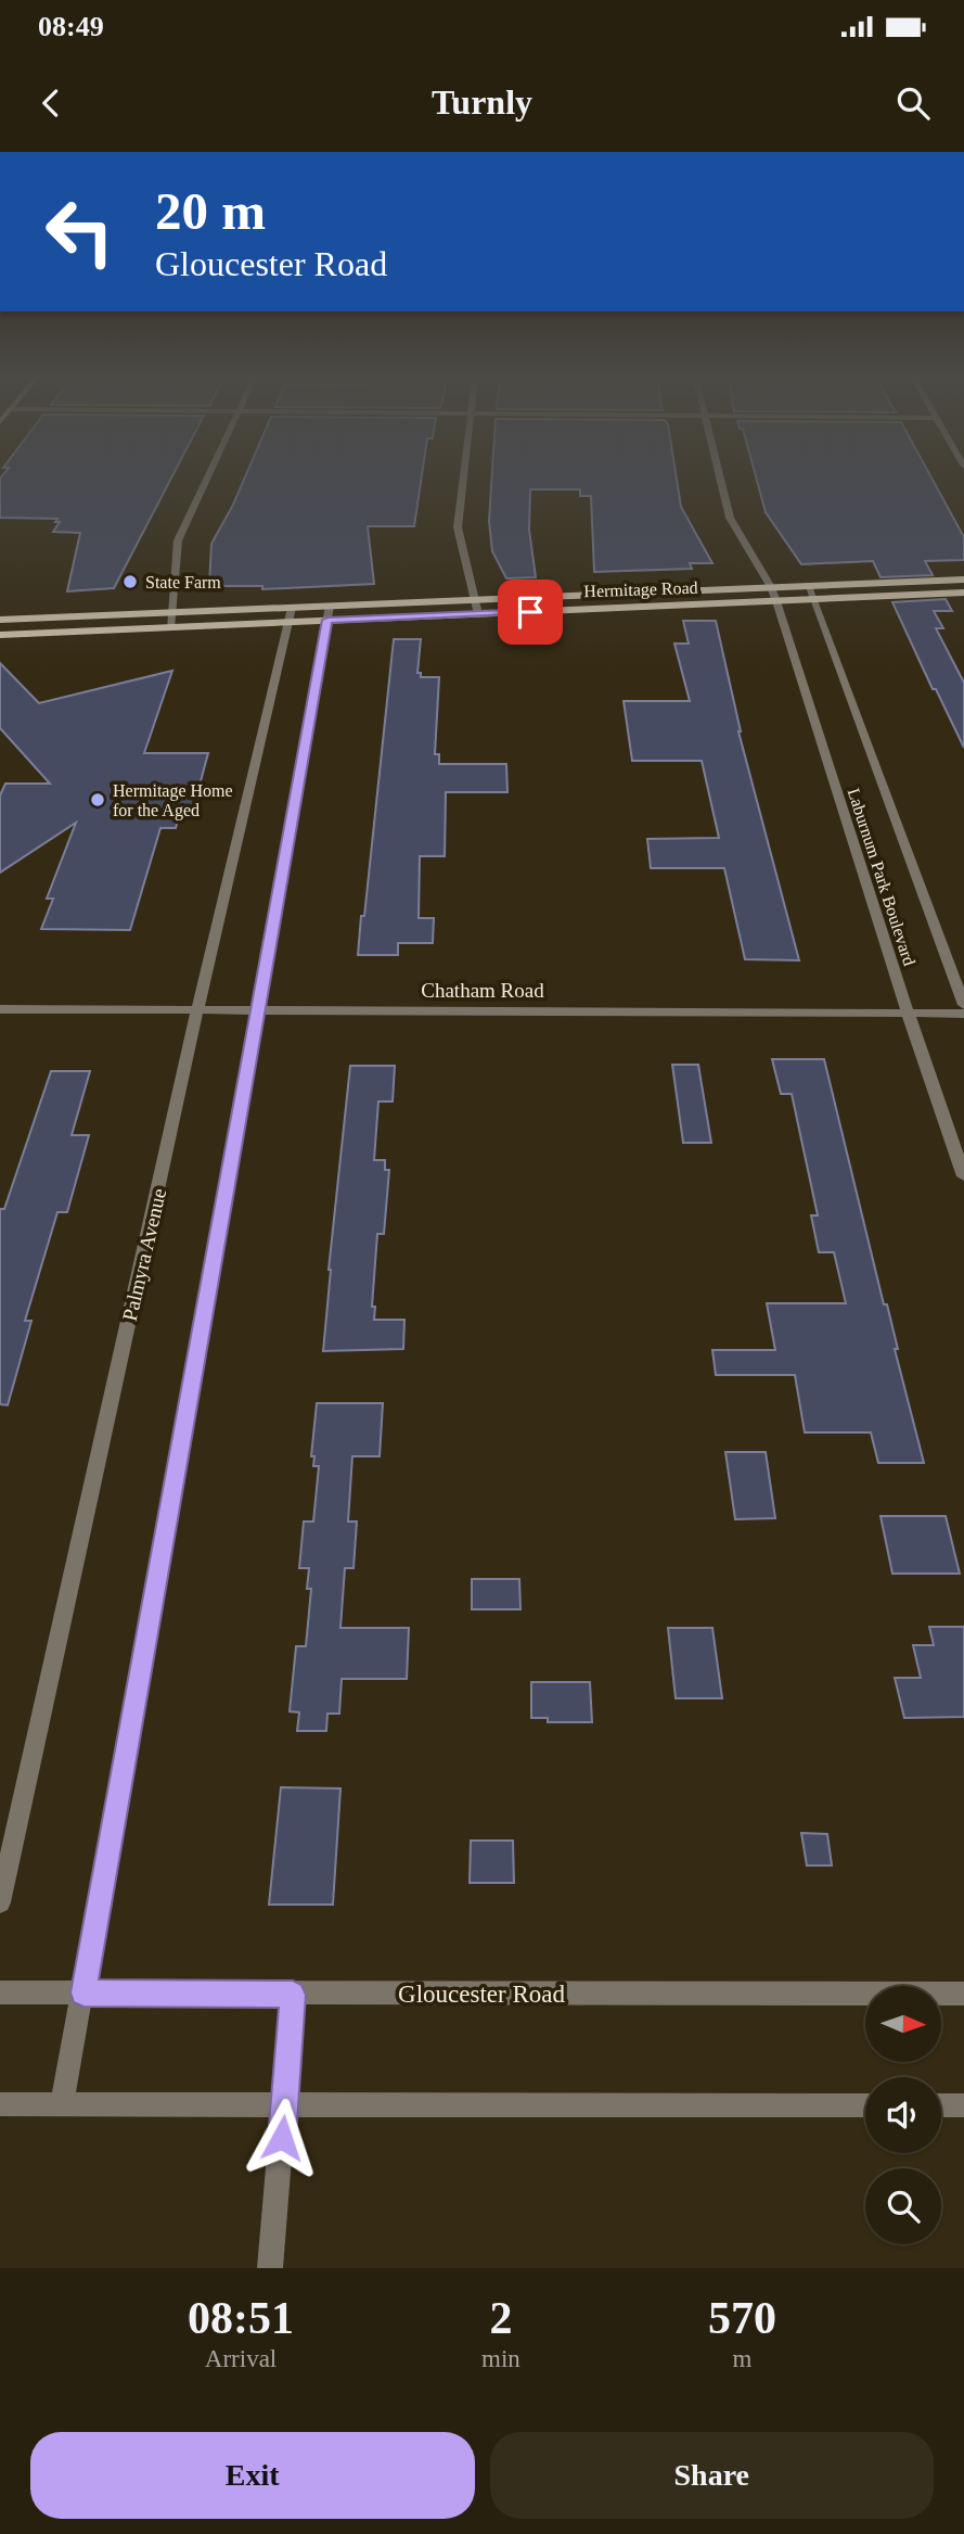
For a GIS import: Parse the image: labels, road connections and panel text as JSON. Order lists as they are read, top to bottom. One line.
{"streets":{"main road":["Hermitage Road"],"street":["Laburnum Park Boulevard","Chatham Road","Palmyra Avenue","Gloucester Road"]},"crossings":[["Hermitage Road","Laburnum Park Boulevard"],["Hermitage Road","Palmyra Avenue"],["Laburnum Park Boulevard","Chatham Road"],["Chatham Road","Palmyra Avenue"]],"places":["State Farm","Hermitage Home for the Aged"],"north":"right","page":{"status":"08:49","header":"Turnly","turn":["20 m","Gloucester Road"],"eta":["08:51","Arrival","2","min","570","m"],"buttons":["Exit","Share"]}}
